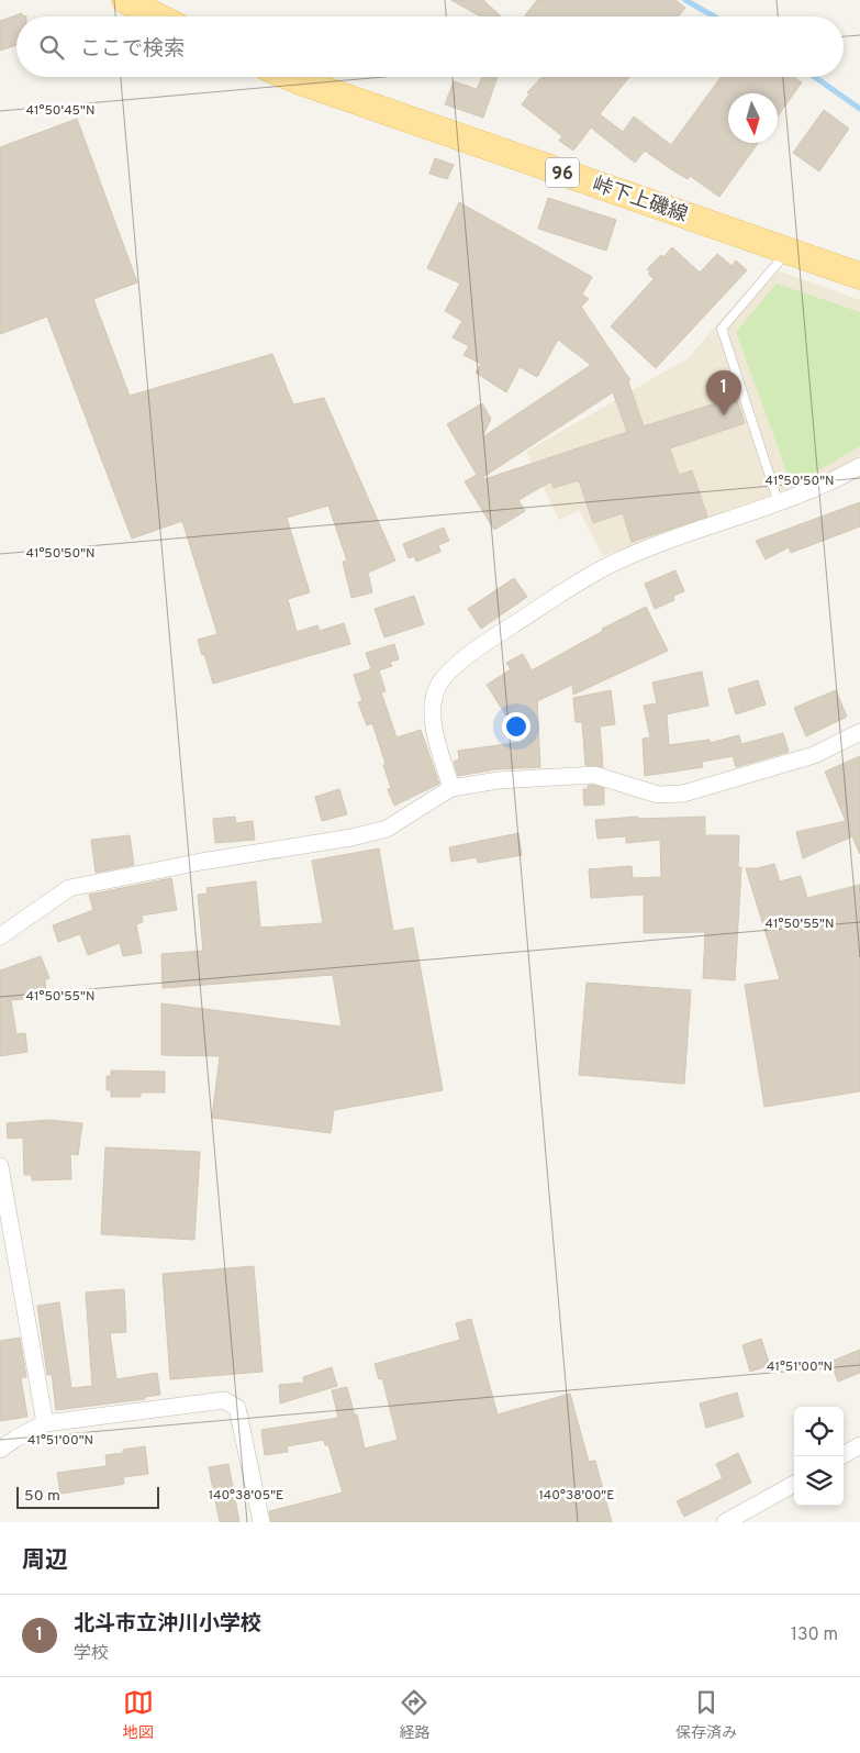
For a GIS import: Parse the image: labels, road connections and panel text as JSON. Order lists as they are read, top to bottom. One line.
{"streets":{"main road":["96","峠下上磯線"]},"scale_bar":"50 m","north":"bottom","page":{"search":"ここで検索","pins":"1","scale":"50 m","heading":"周辺","list":[{"mark":"1","name":"北斗市立沖川小学校","note":"学校","value":"130 m"}],"nav":["地図","経路","保存済み"]},"coordinates":["41°50'45\"N","41°50'50\"N","41°50'55\"N","41°51'00\"N","140°38'05\"E","140°38'00\"E"]}
